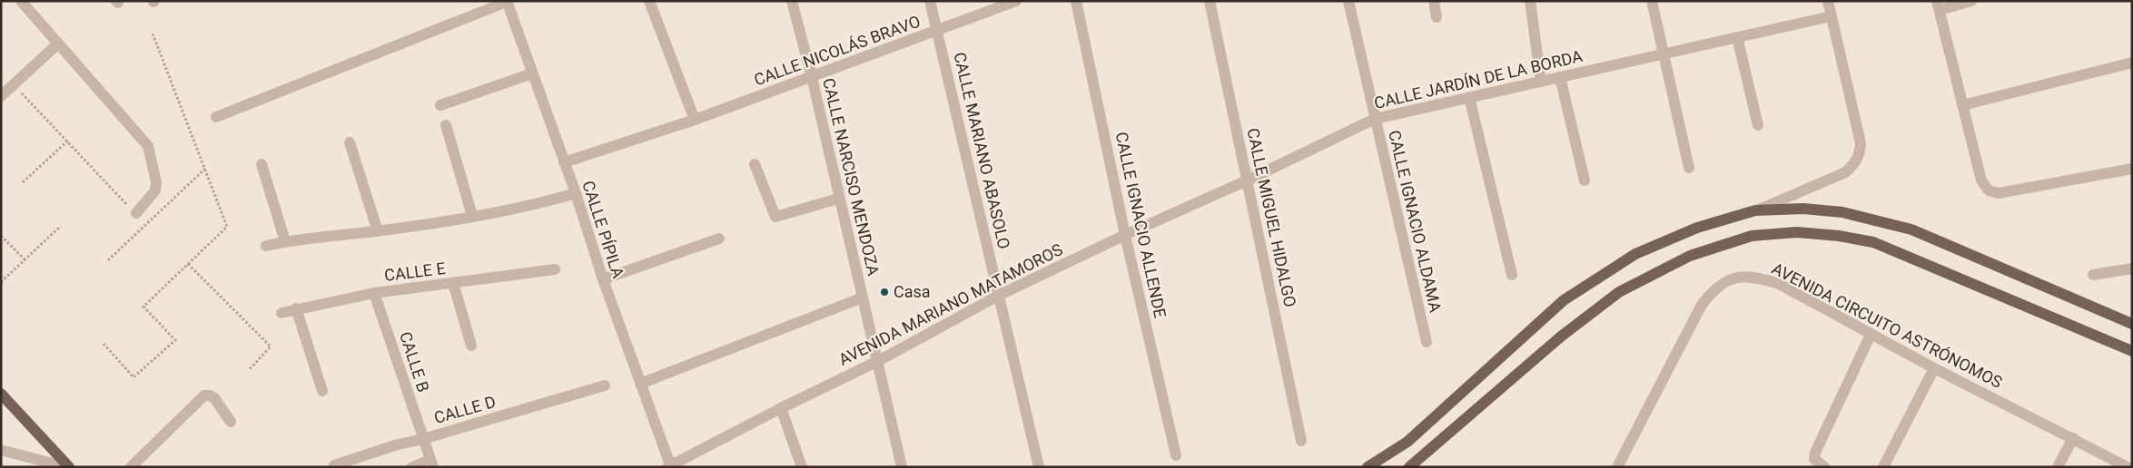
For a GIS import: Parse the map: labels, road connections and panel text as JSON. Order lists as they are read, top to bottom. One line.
{"streets":{"street":["CALLE NICOLÁS BRAVO","CALLE JARDÍN DE LA BORDA","CALLE MARIANO ABASOLO","CALLE NARCISO MENDOZA","CALLE MIGUEL HIDALGO","CALLE IGNACIO ALDAMA","CALLE IGNACIO ALLENDE","CALLE PÍPILA","CALLE E","AVENIDA MARIANO MATAMOROS","AVENIDA CIRCUITO ASTRÓNOMOS","CALLE B","CALLE D"]},"crossings":[["CALLE NICOLÁS BRAVO","CALLE MARIANO ABASOLO"],["CALLE NICOLÁS BRAVO","CALLE NARCISO MENDOZA"],["CALLE NICOLÁS BRAVO","CALLE PÍPILA"],["CALLE JARDÍN DE LA BORDA","CALLE MIGUEL HIDALGO"],["CALLE JARDÍN DE LA BORDA","CALLE IGNACIO ALDAMA"],["CALLE JARDÍN DE LA BORDA","CALLE IGNACIO ALLENDE"],["CALLE JARDÍN DE LA BORDA","AVENIDA MARIANO MATAMOROS"],["CALLE MARIANO ABASOLO","AVENIDA MARIANO MATAMOROS"],["CALLE NARCISO MENDOZA","AVENIDA MARIANO MATAMOROS"],["CALLE IGNACIO ALLENDE","AVENIDA MARIANO MATAMOROS"],["CALLE PÍPILA","AVENIDA MARIANO MATAMOROS"],["CALLE E","CALLE B"],["CALLE B","CALLE D"]],"places":["Casa"]}
